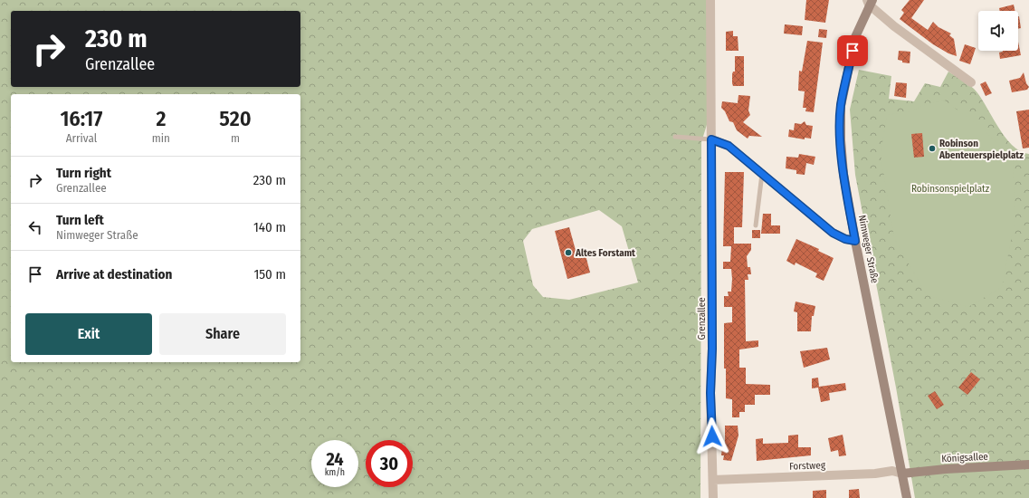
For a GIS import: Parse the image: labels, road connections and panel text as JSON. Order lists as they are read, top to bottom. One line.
{"streets":{"main road":["Nimweger Straße","Königsallee"],"street":["Grenzallee","Forstweg"]},"crossings":[["Nimweger Straße","Königsallee"],["Nimweger Straße","Forstweg"],["Grenzallee","Forstweg"],["Königsallee","Forstweg"]],"parks":["Robinsonspielplatz"],"places":["Robinson Abenteuerspielplatz","Altes Forstamt"],"page":{"turn":["230 m","Grenzallee"],"eta":["16:17","Arrival","2","min","520","m"],"list":[{"name":"Turn right","note":"Grenzallee","value":"230 m"},{"name":"Turn left","note":"Nimweger Straße","value":"140 m"},{"name":"Arrive at destination","value":"150 m"}],"buttons":["Exit","Share"],"speed":"24 km/h","limit":"30"}}
